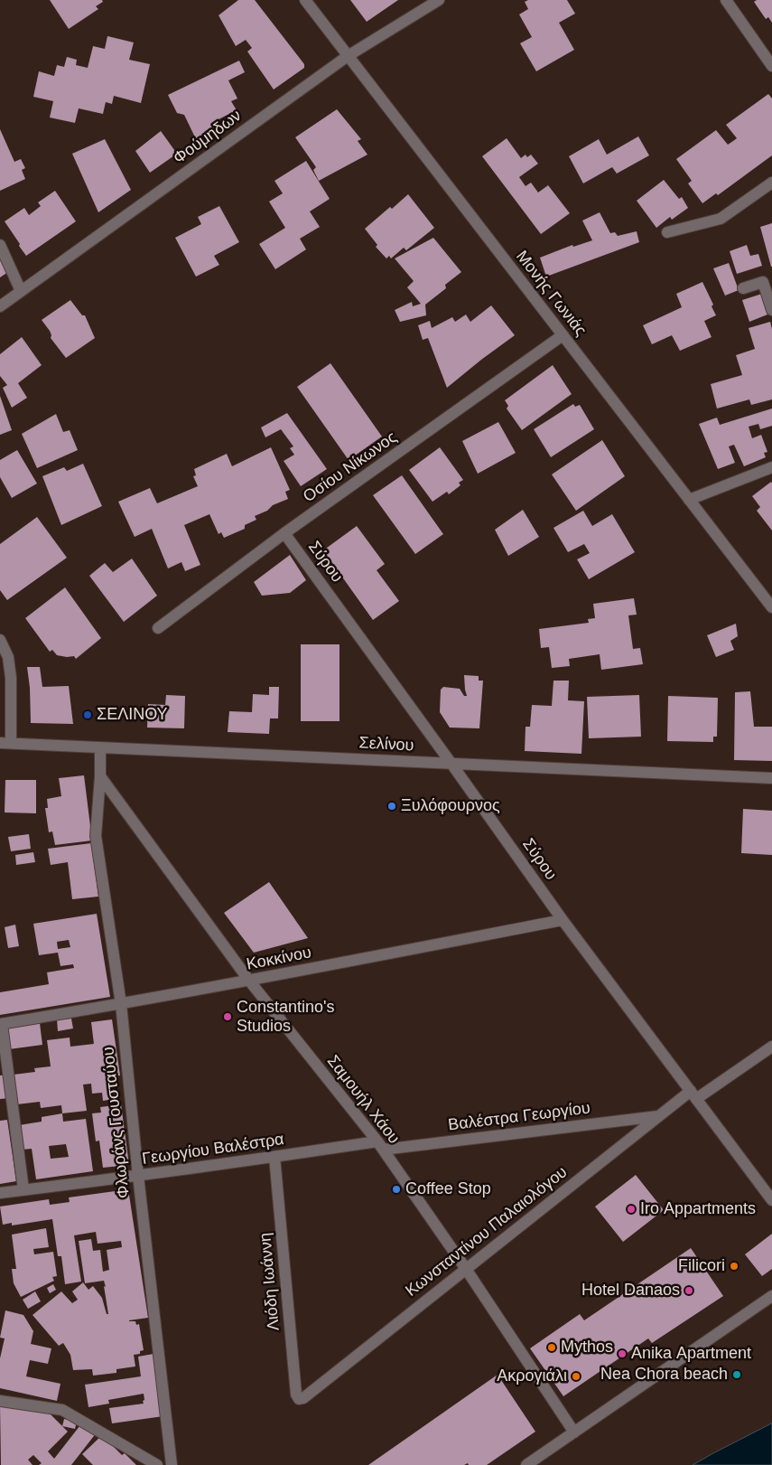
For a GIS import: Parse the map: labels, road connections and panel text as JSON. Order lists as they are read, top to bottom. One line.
{"streets":{"street":["Φούμηδων","Μονής Γωνιάς","Οσίου Νίκωνος","Σύρου","Σελίνου","Κοκκίνου","Σαμουήλ Χάου","Βαλέστρα Γεωργίου","Φλωράνς Γουσταύου","Γεωργίου Βαλέστρα","Κωνσταντίνου Παλαιολόγου","Λιόδη Ιωάννη"]},"crossings":[["Φούμηδων","Μονής Γωνιάς"],["Μονής Γωνιάς","Οσίου Νίκωνος"],["Οσίου Νίκωνος","Σύρου"],["Σύρου","Σελίνου"],["Σύρου","Κοκκίνου"],["Σύρου","Κωνσταντίνου Παλαιολόγου"],["Κοκκίνου","Σαμουήλ Χάου"],["Κοκκίνου","Φλωράνς Γουσταύου"],["Σαμουήλ Χάου","Βαλέστρα Γεωργίου"],["Σαμουήλ Χάου","Φλωράνς Γουσταύου"],["Σαμουήλ Χάου","Γεωργίου Βαλέστρα"],["Σαμουήλ Χάου","Κωνσταντίνου Παλαιολόγου"],["Βαλέστρα Γεωργίου","Γεωργίου Βαλέστρα"],["Βαλέστρα Γεωργίου","Κωνσταντίνου Παλαιολόγου"],["Φλωράνς Γουσταύου","Γεωργίου Βαλέστρα"],["Γεωργίου Βαλέστρα","Λιόδη Ιωάννη"],["Κωνσταντίνου Παλαιολόγου","Λιόδη Ιωάννη"]],"places":["ΣΕΛΙΝΟΥ","Ξυλόφουρνος","Constantino's Studios","Coffee Stop","Iro Appartments","Filicori","Hotel Danaos","Mythos","Anika Apartment","Nea Chora beach","Ακρογιάλι"]}
